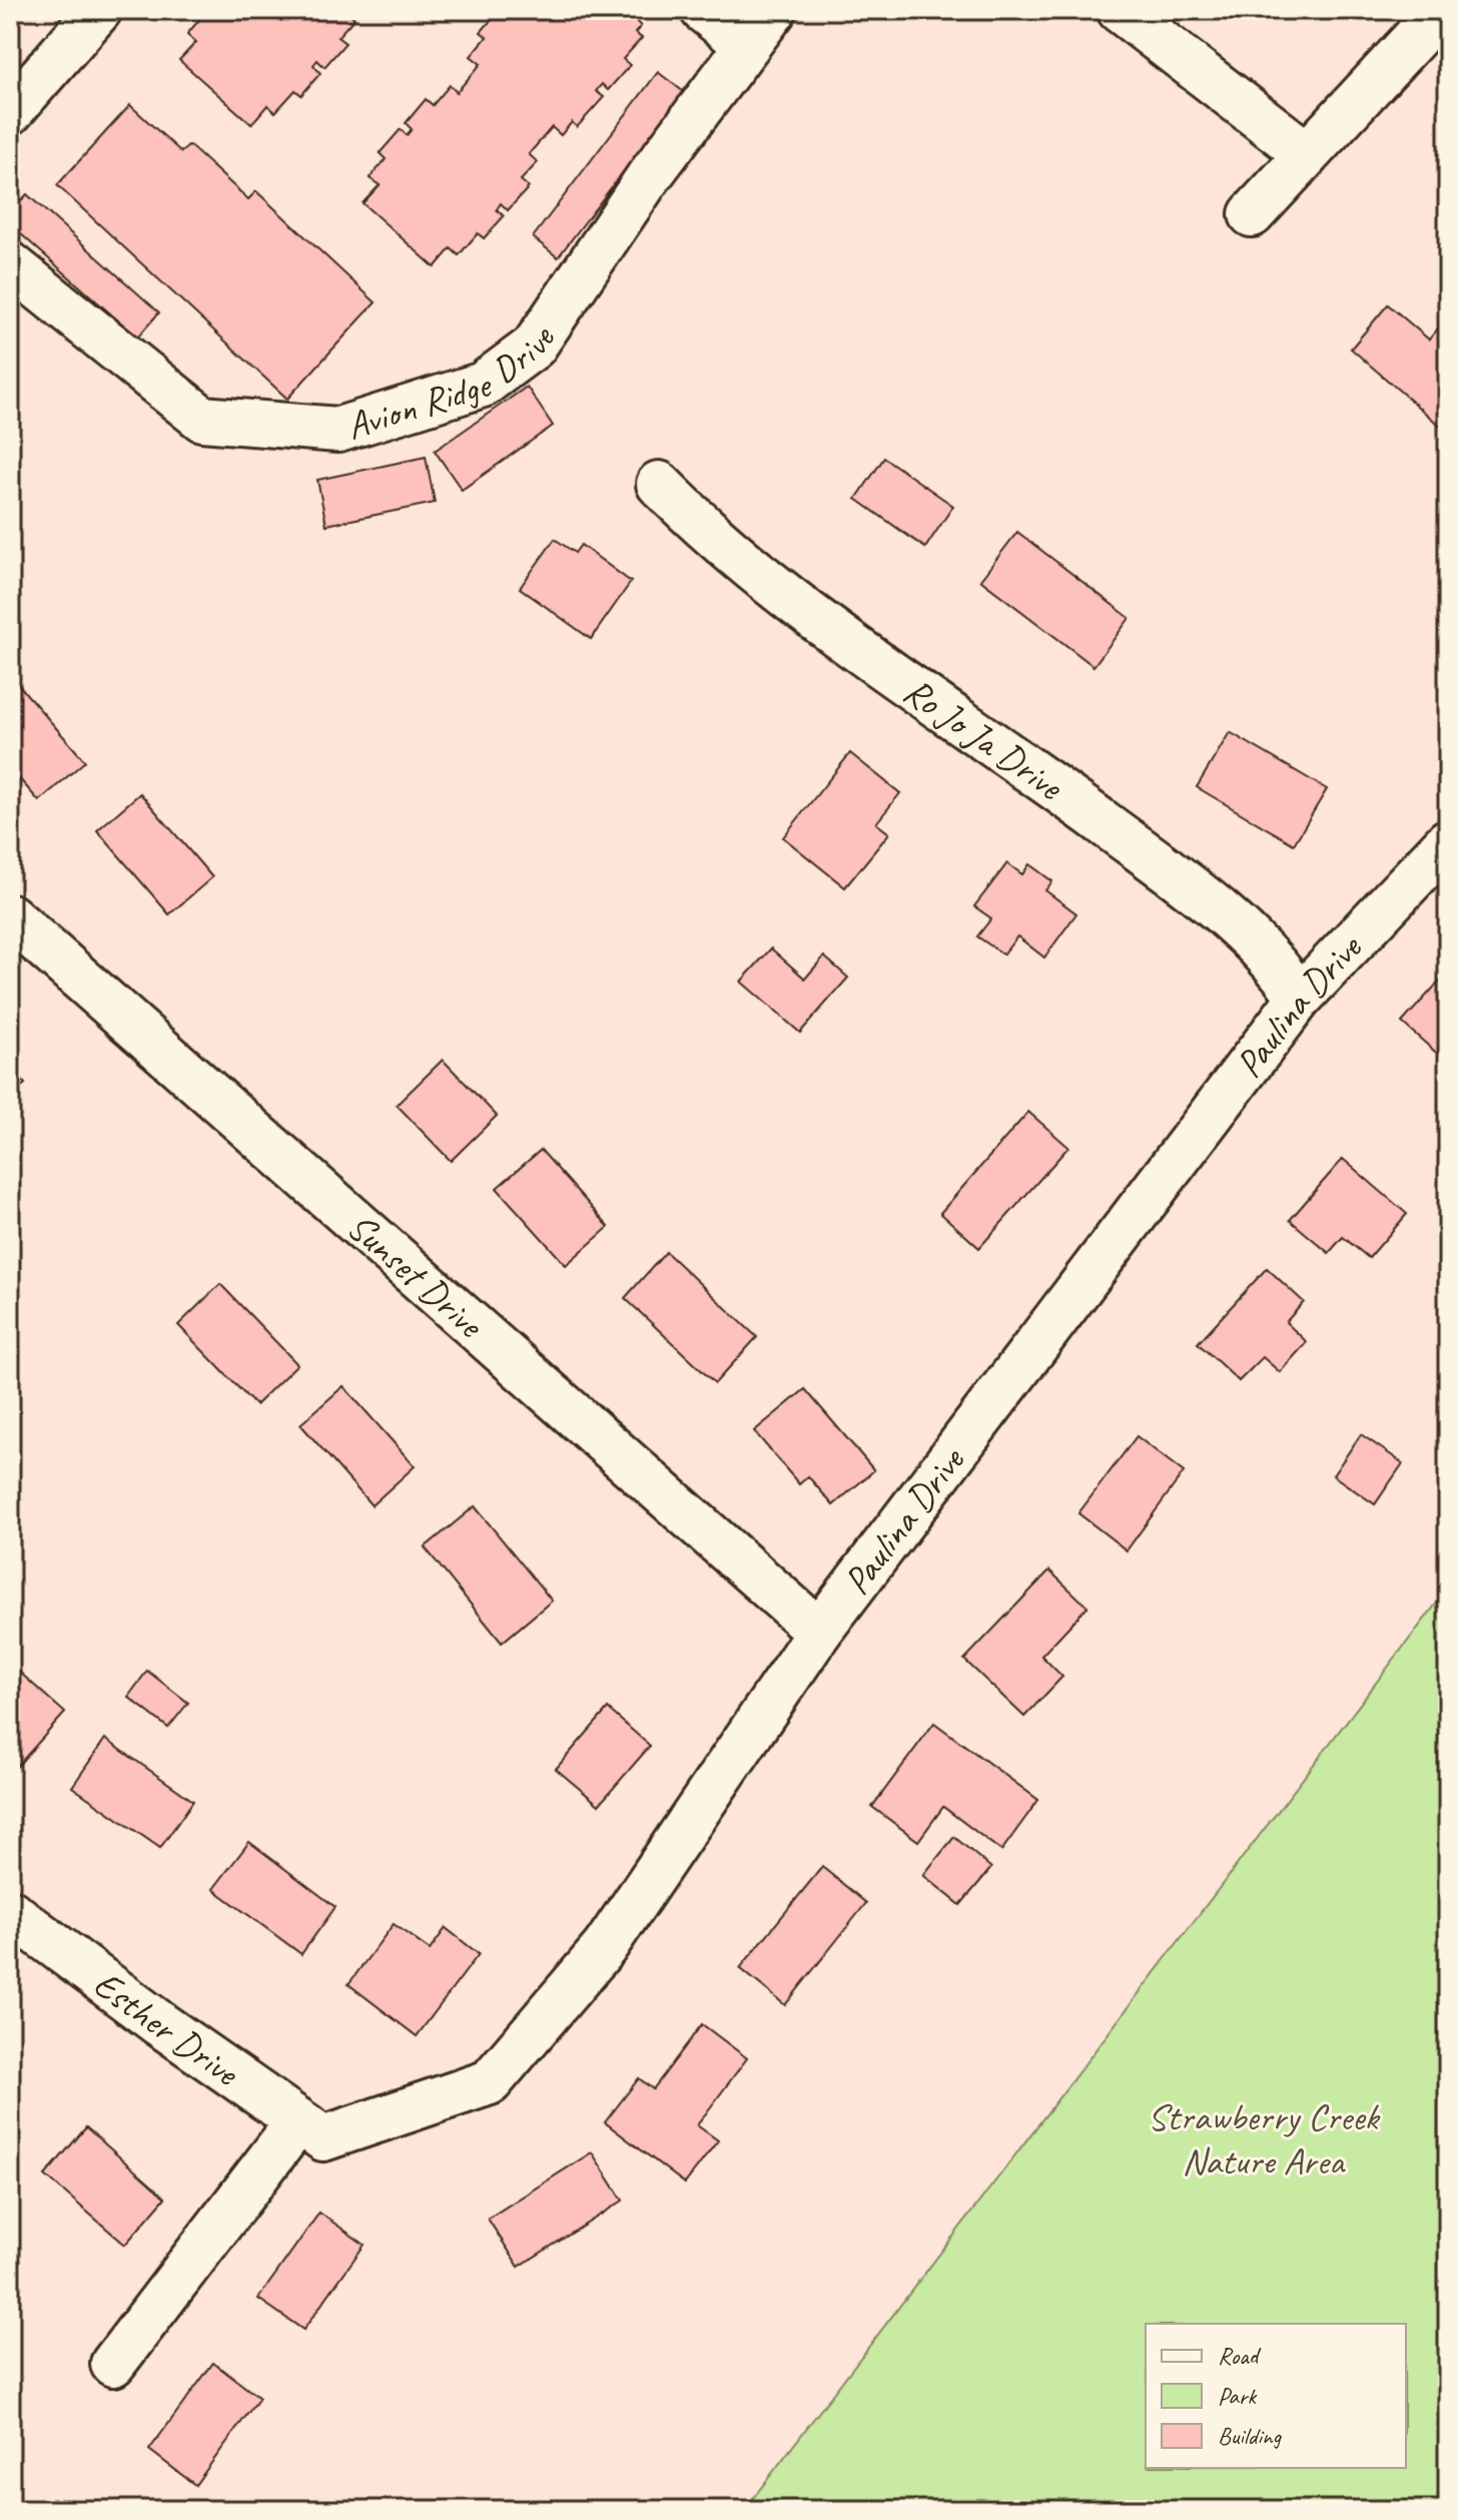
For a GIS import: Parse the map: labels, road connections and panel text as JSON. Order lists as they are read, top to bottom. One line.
{"streets":{"street":["Avion Ridge Drive","Ro Jo Ja Drive","Paulina Drive","Sunset Drive","Esther Drive"]},"crossings":[["Ro Jo Ja Drive","Paulina Drive"],["Paulina Drive","Sunset Drive"],["Paulina Drive","Esther Drive"]],"parks":["Strawberry Creek Nature Area"],"legend":["Road","Park","Building"]}
